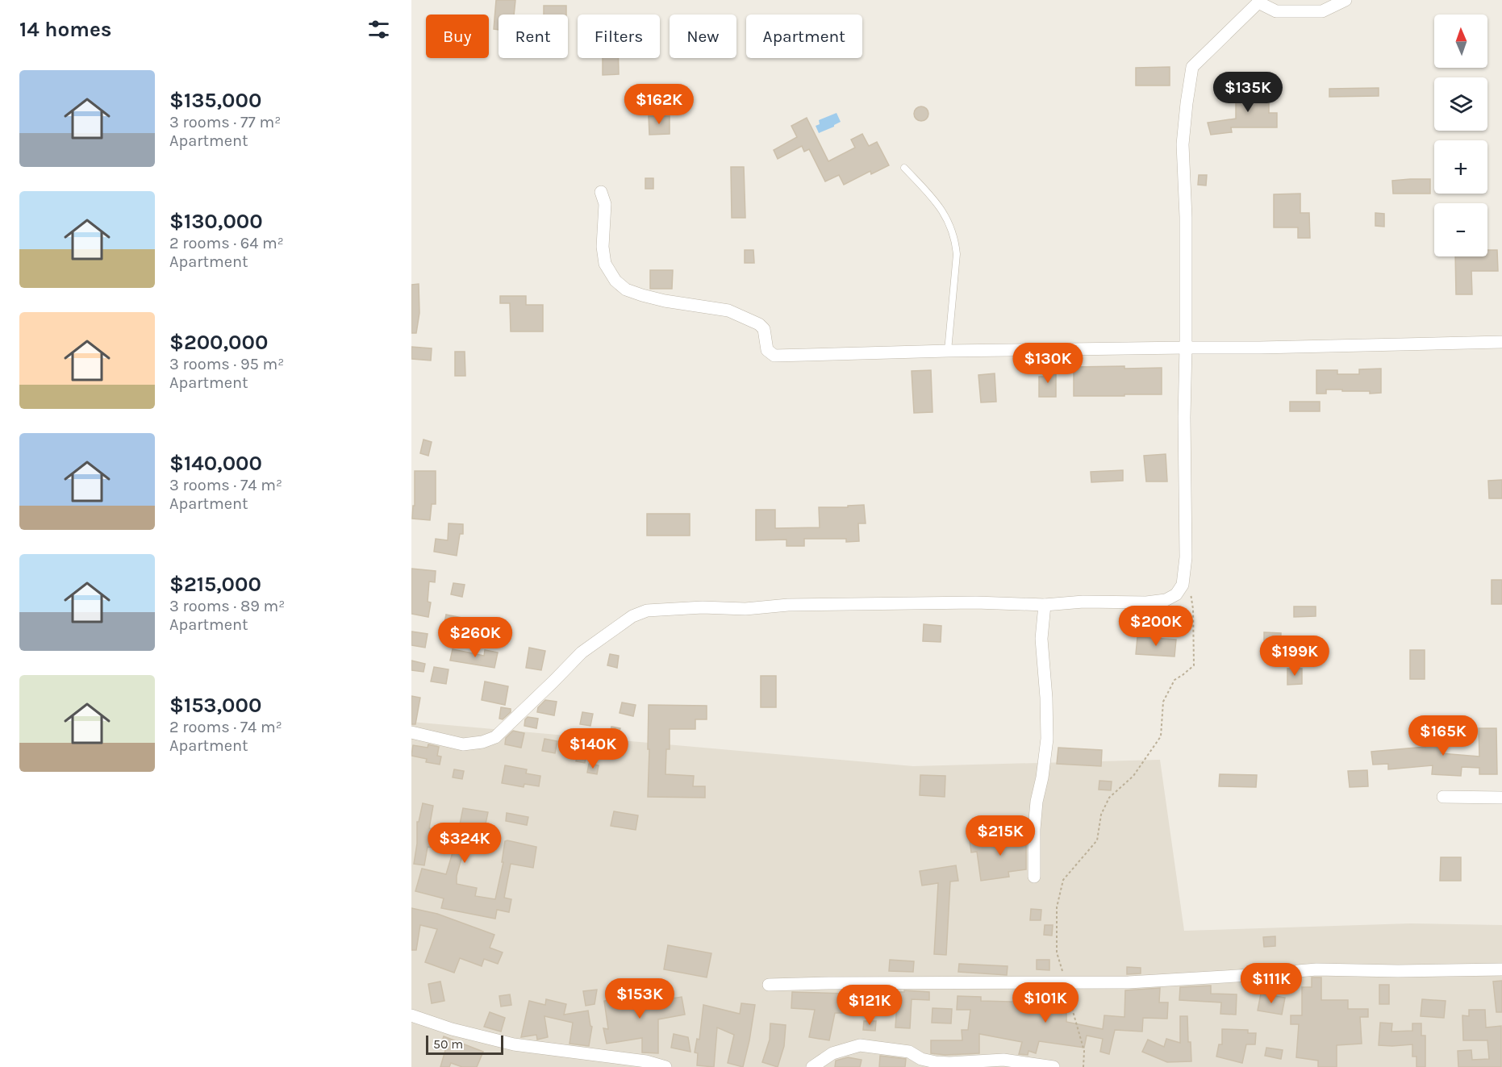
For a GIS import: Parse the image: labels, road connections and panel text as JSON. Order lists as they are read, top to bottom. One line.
{"scale_bar":"50 m","north":"top","page":{"heading":"14 homes","map_buttons":["+","−"],"chip":["Buy","Rent","Filters","New","Apartment"],"list":[{"name":"$135,000","note":"3 rooms · 77 m² · Apartment"},{"name":"$130,000","note":"2 rooms · 64 m² · Apartment"},{"name":"$200,000","note":"3 rooms · 95 m² · Apartment"},{"name":"$140,000","note":"3 rooms · 74 m² · Apartment"},{"name":"$215,000","note":"3 rooms · 89 m² · Apartment"},{"name":"$153,000","note":"2 rooms · 74 m² · Apartment"}],"price":["$135K","$162K","$130K","$200K","$260K","$199K","$165K","$140K","$215K","$324K","$111K","$153K","$101K","$121K"],"scale":"50 m"}}
